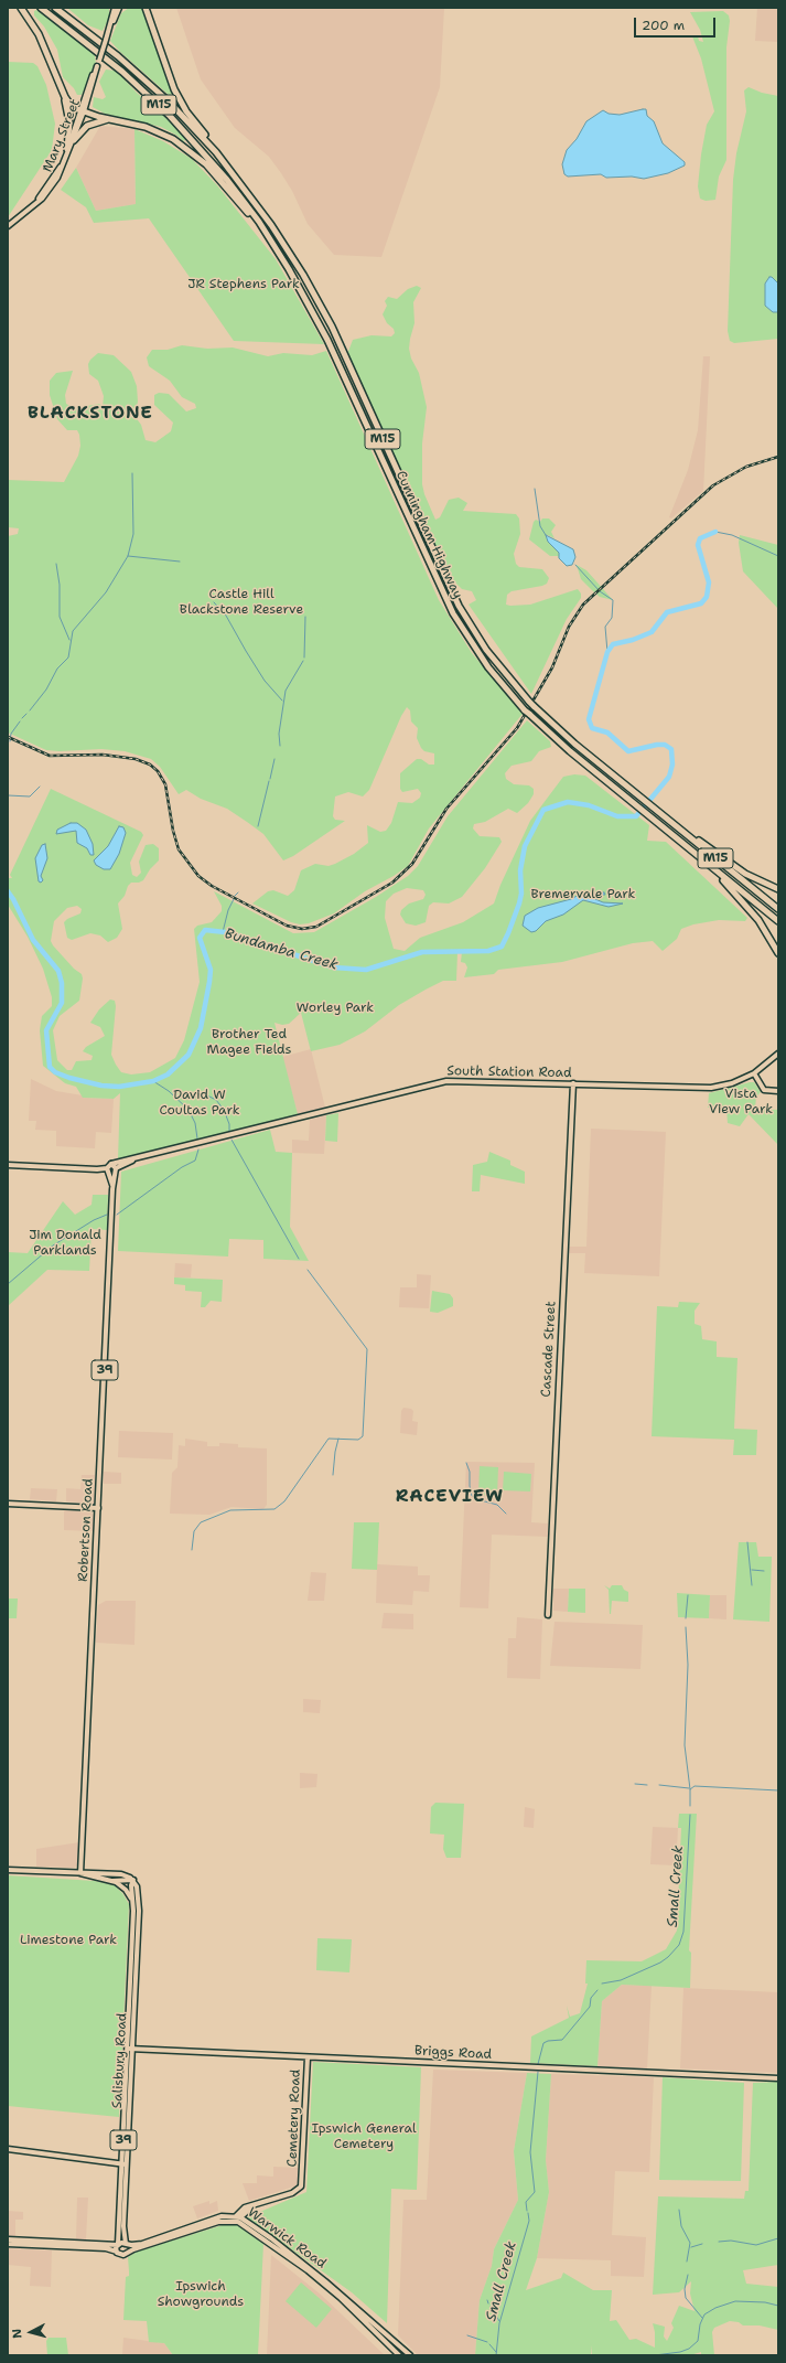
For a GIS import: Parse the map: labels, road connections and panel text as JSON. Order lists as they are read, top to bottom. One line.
{"streets":{"highway":["M15","Cunningham Highway"],"main road":["Mary Street","South Station Road","Cascade Street","39","Robertson Road","Briggs Road","Salisbury Road","Cemetery Road","Warwick Road"]},"crossings":[["South Station Road","Cascade Street"],["South Station Road","Robertson Road"],["Briggs Road","Salisbury Road"],["Briggs Road","Cemetery Road"],["Salisbury Road","Warwick Road"],["Cemetery Road","Warwick Road"]],"districts":["BLACKSTONE","RACEVIEW"],"water":["Bundamba Creek","Small Creek"],"parks":["JR Stephens Park","Castle Hill Blackstone Reserve","Bremervale Park","Worley Park","Brother Ted Magee Fields","Vista View Park","David W Coultas Park","Jim Donald Parklands","Limestone Park","Ipswich General Cemetery","Ipswich Showgrounds"],"scale_bar":"200 m","north":"left"}
